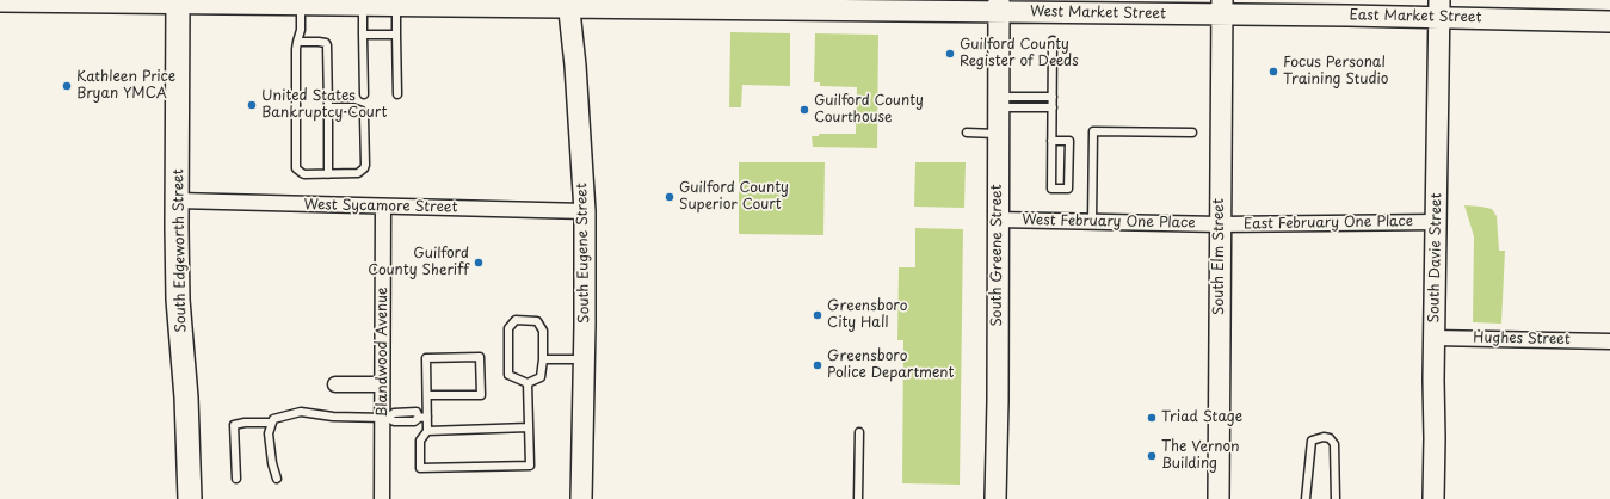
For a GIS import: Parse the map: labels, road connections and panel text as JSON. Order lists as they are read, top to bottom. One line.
{"streets":{"main road":["West Market Street","East Market Street","South Edgeworth Street","South Eugene Street","South Greene Street","South Elm Street","South Davie Street"],"street":["West Sycamore Street","West February One Place","East February One Place","Hughes Street","Blandwood Avenue"]},"crossings":[["West Market Street","East Market Street"],["West Market Street","South Edgeworth Street"],["West Market Street","South Eugene Street"],["West Market Street","South Greene Street"],["West Market Street","South Elm Street"],["East Market Street","South Elm Street"],["East Market Street","South Davie Street"],["West Sycamore Street","South Edgeworth Street"],["West Sycamore Street","South Eugene Street"],["West Sycamore Street","Blandwood Avenue"],["West February One Place","East February One Place"],["West February One Place","South Greene Street"],["West February One Place","South Elm Street"],["East February One Place","South Elm Street"],["East February One Place","South Davie Street"],["South Davie Street","Hughes Street"]],"places":["Guilford County Register of Deeds","Focus Personal Training Studio","Kathleen Price Bryan YMCA","United States Bankruptcy Court","Guilford County Courthouse","Guilford County Superior Court","Guilford County Sheriff","Greensboro City Hall","Greensboro Police Department","Triad Stage","The Vernon Building"]}
